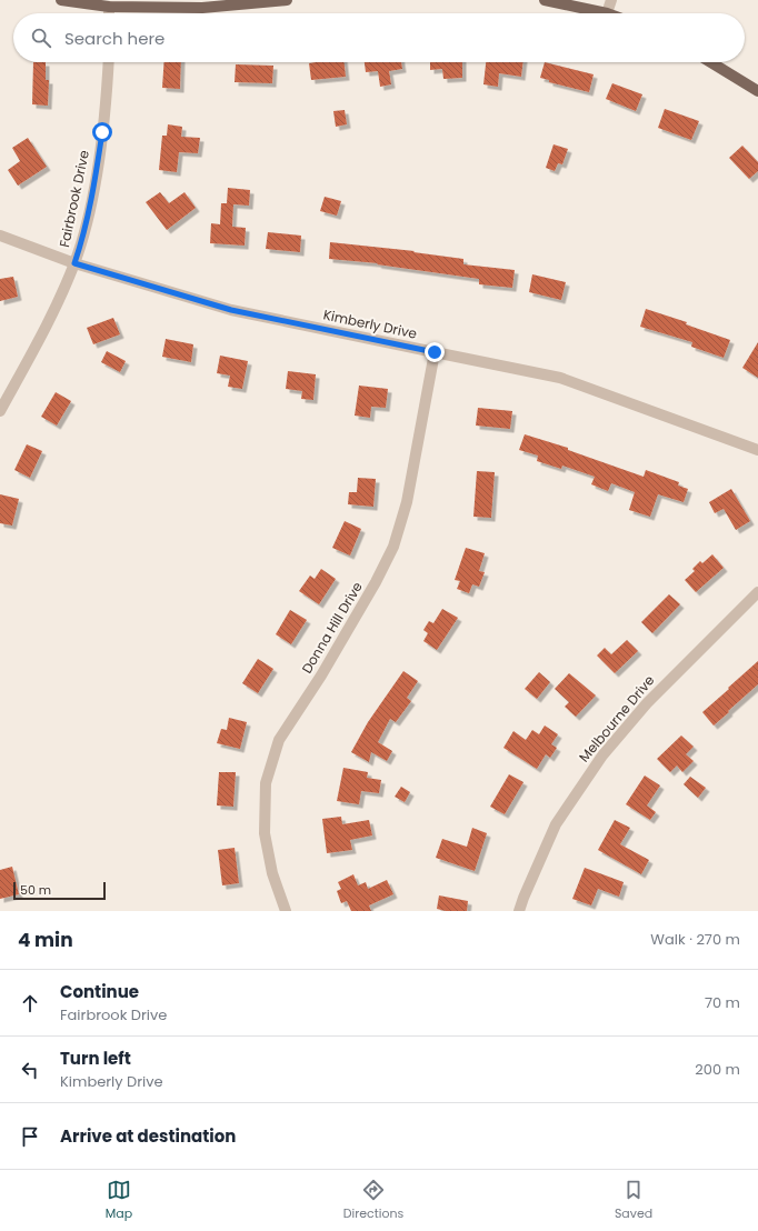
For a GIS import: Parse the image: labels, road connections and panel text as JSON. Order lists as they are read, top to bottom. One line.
{"streets":{"street":["Fairbrook Drive","Kimberly Drive","Donna Hill Drive","Melbourne Drive"]},"crossings":[["Fairbrook Drive","Kimberly Drive"],["Kimberly Drive","Donna Hill Drive"]],"scale_bar":"50 m","page":{"search":"Search here","scale":"50 m","heading":["4 min","Walk · 270 m"],"list":[["Continue","Fairbrook Drive","70 m"],["Turn left","Kimberly Drive","200 m"],"Arrive at destination"],"nav":["Map","Directions","Saved"]}}
